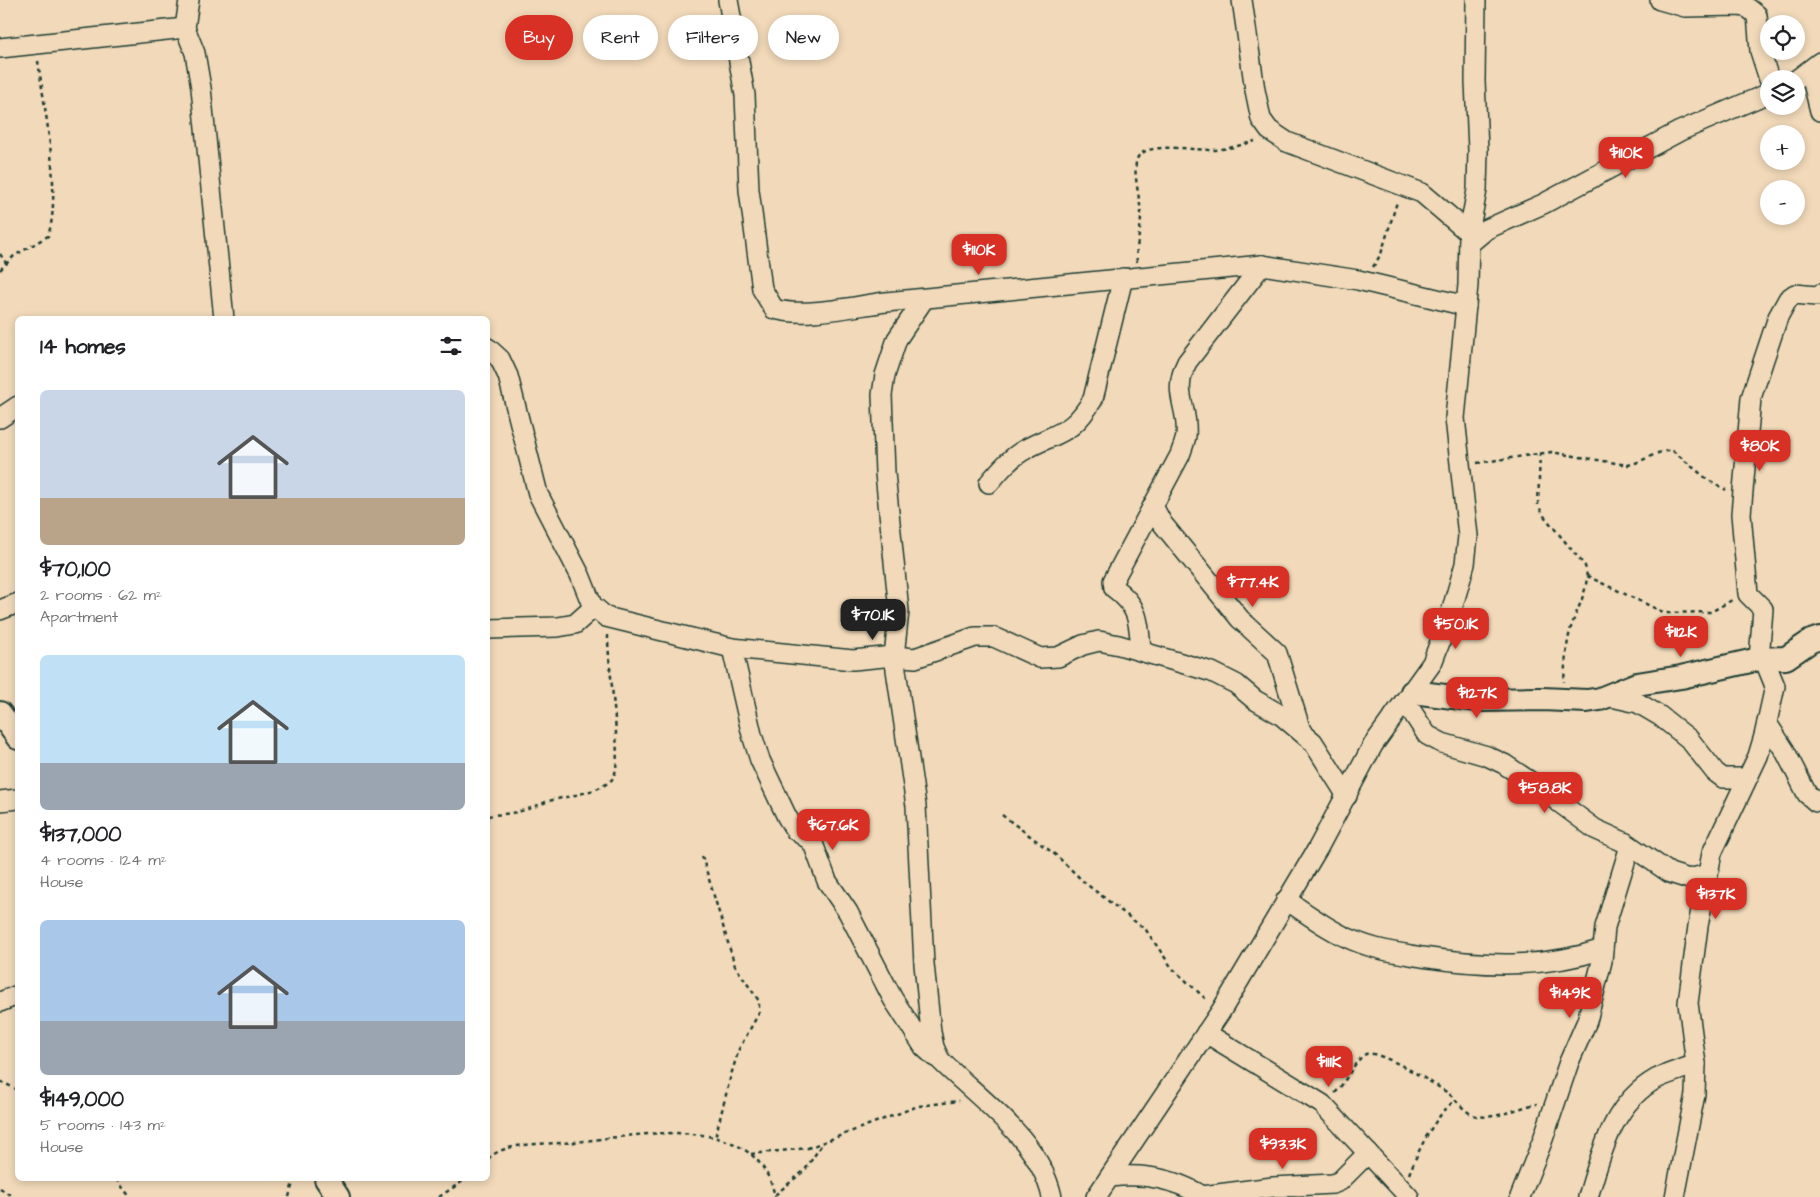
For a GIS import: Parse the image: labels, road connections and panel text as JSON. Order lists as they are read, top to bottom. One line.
{"page":{"map_buttons":["+","−"],"chip":["Buy","Rent","Filters","New"],"price":["$110K","$110K","$80K","$77.4K","$70.1K","$50.1K","$112K","$127K","$58.8K","$67.6K","$137K","$149K","$111K","$93.3K"],"heading":"14 homes","list":[{"name":"$70,100","note":"2 rooms · 62 m² · Apartment"},{"name":"$137,000","note":"4 rooms · 124 m² · House"},{"name":"$149,000","note":"5 rooms · 143 m² · House"}]}}
